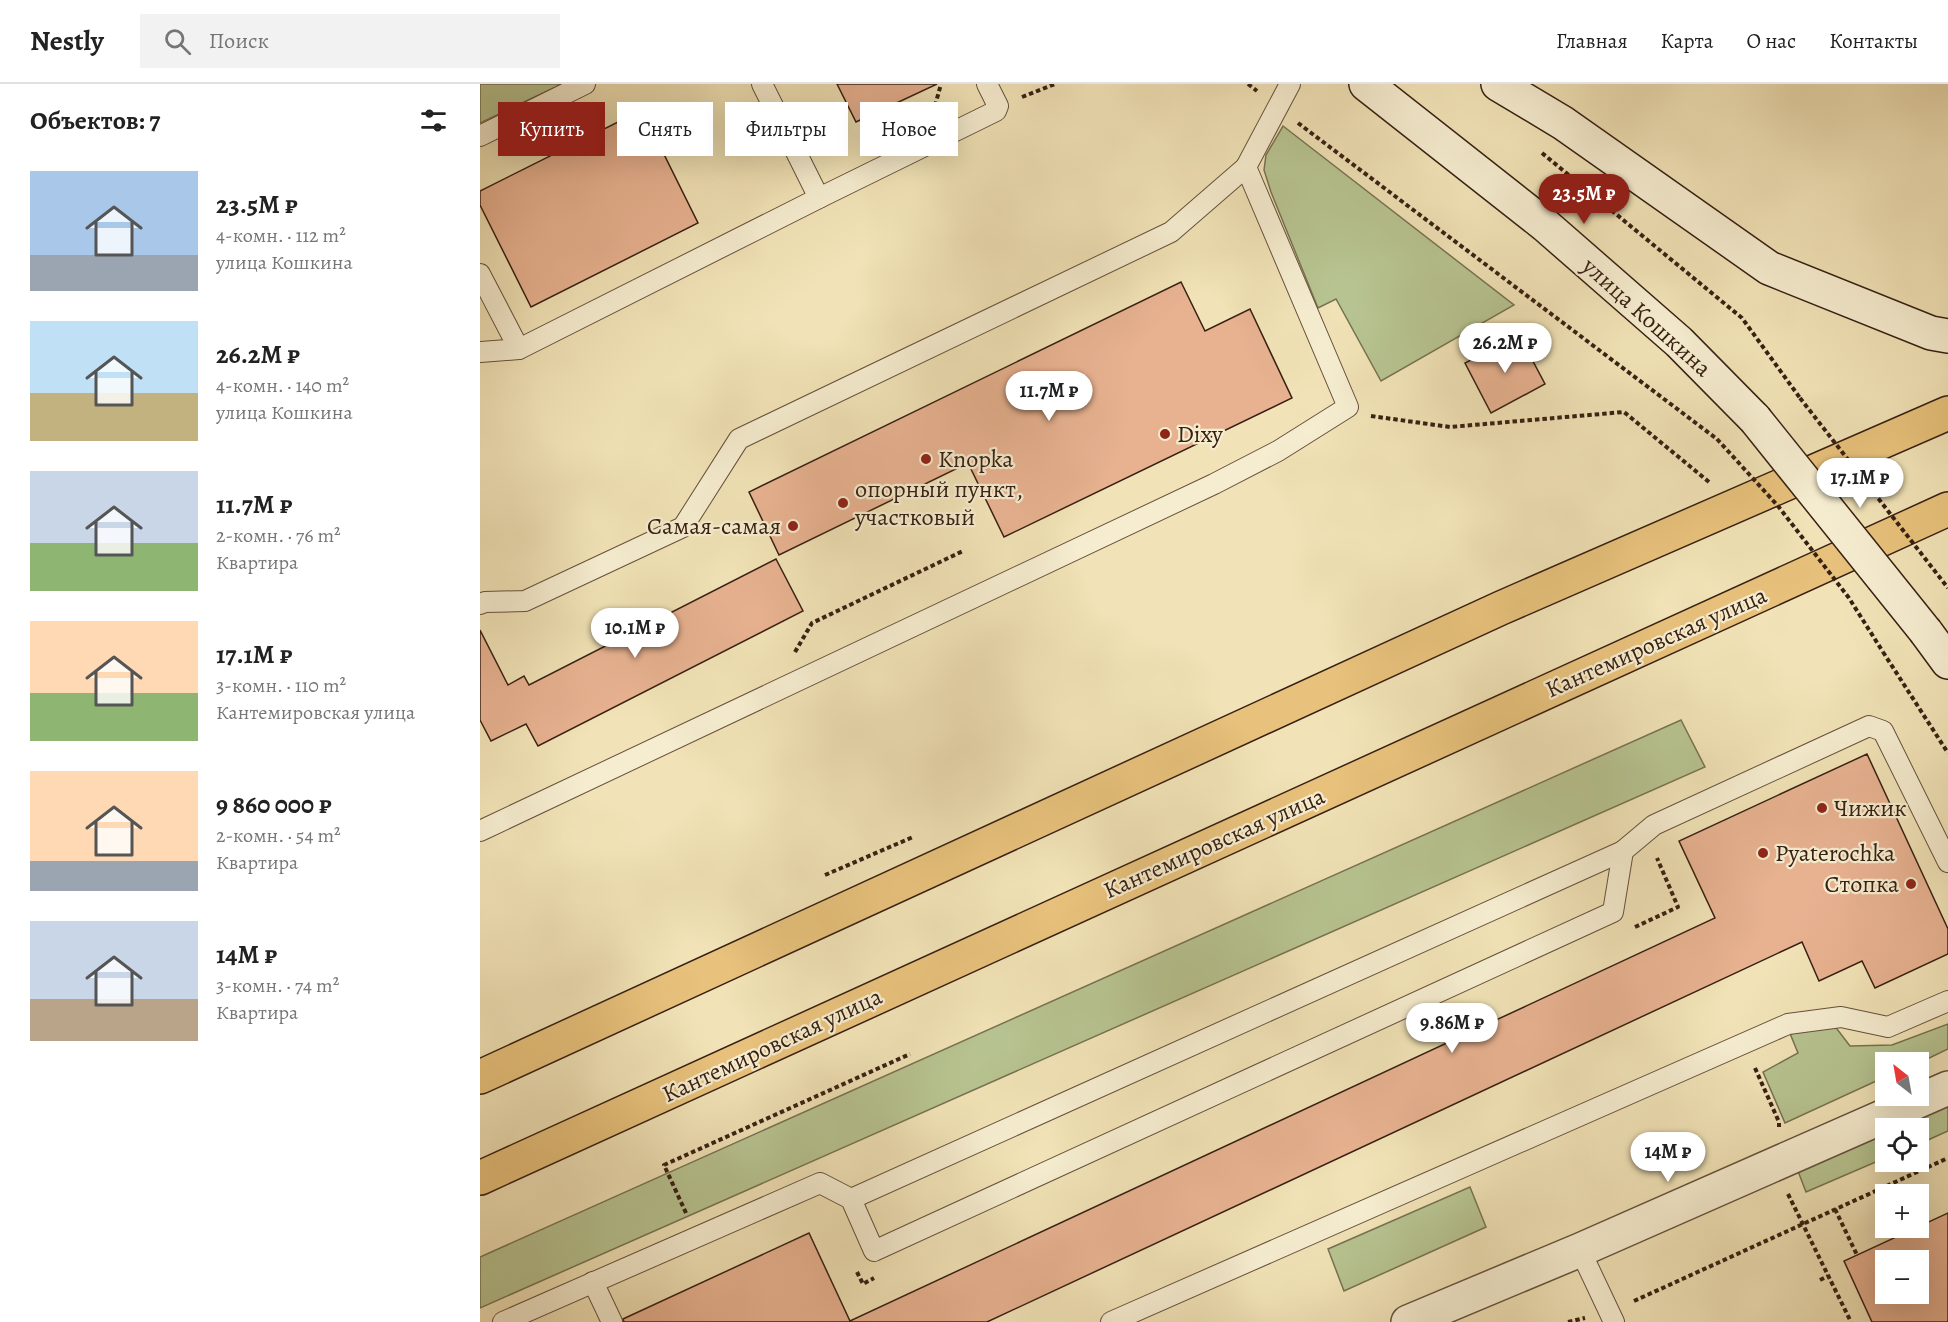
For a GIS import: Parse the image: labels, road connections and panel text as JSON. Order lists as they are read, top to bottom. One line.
{"streets":{"main road":["улица Кошкина","Кантемировская улица"]},"places":["Dixy","Knopka","опорный пункт, участковый","Самая-самая","Чижик","Pyaterochka","Стопка"],"north":"top left","page":{"header":"Nestly","search":"Поиск","nav":["Главная","Карта","О нас","Контакты"],"heading":"Объектов: 7","chip":["Купить","Снять","Фильтры","Новое"],"list":[{"name":"23.5M ₽","note":"4-комн. · 112 m² · улица Кошкина"},{"name":"26.2M ₽","note":"4-комн. · 140 m² · улица Кошкина"},{"name":"11.7M ₽","note":"2-комн. · 76 m² · Квартира"},{"name":"17.1M ₽","note":"3-комн. · 110 m² · Кантемировская улица"},{"name":"9 860 000 ₽","note":"2-комн. · 54 m² · Квартира"},{"name":"14M ₽","note":"3-комн. · 74 m² · Квартира"}],"price":["23.5M ₽","26.2M ₽","11.7M ₽","17.1M ₽","10.1M ₽","9.86M ₽","14M ₽"],"map_buttons":["+","−"]}}
